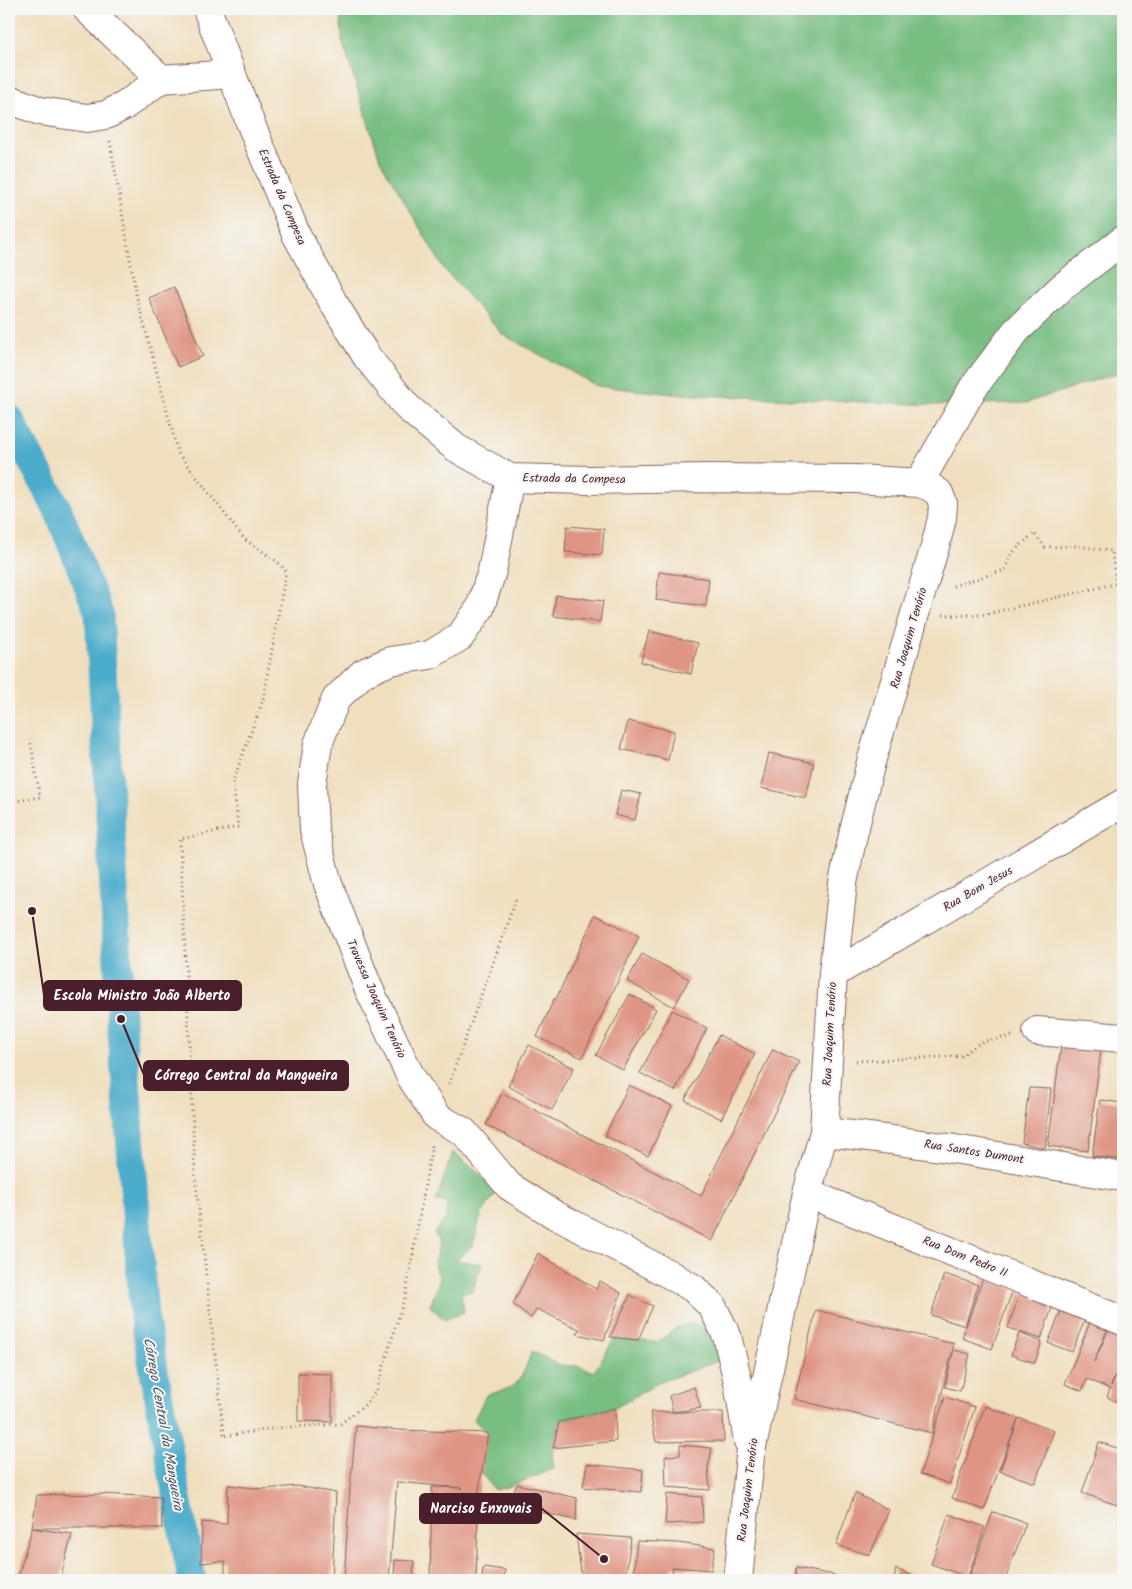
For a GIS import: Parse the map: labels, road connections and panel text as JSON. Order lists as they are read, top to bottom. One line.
{"streets":{"street":["Estrada da Compesa","Rua Joaquim Tenório","Rua Bom Jesus","Travessa Joaquim Tenório","Rua Santos Dumont","Rua Dom Pedro II"]},"crossings":[["Estrada da Compesa","Rua Joaquim Tenório"],["Estrada da Compesa","Travessa Joaquim Tenório"],["Rua Joaquim Tenório","Rua Bom Jesus"],["Rua Joaquim Tenório","Travessa Joaquim Tenório"],["Rua Joaquim Tenório","Rua Santos Dumont"],["Rua Joaquim Tenório","Rua Dom Pedro II"]],"water":["Córrego Central da Mangueira"],"places":["Escola Ministro João Alberto","Córrego Central da Mangueira","Narciso Enxovais"]}
